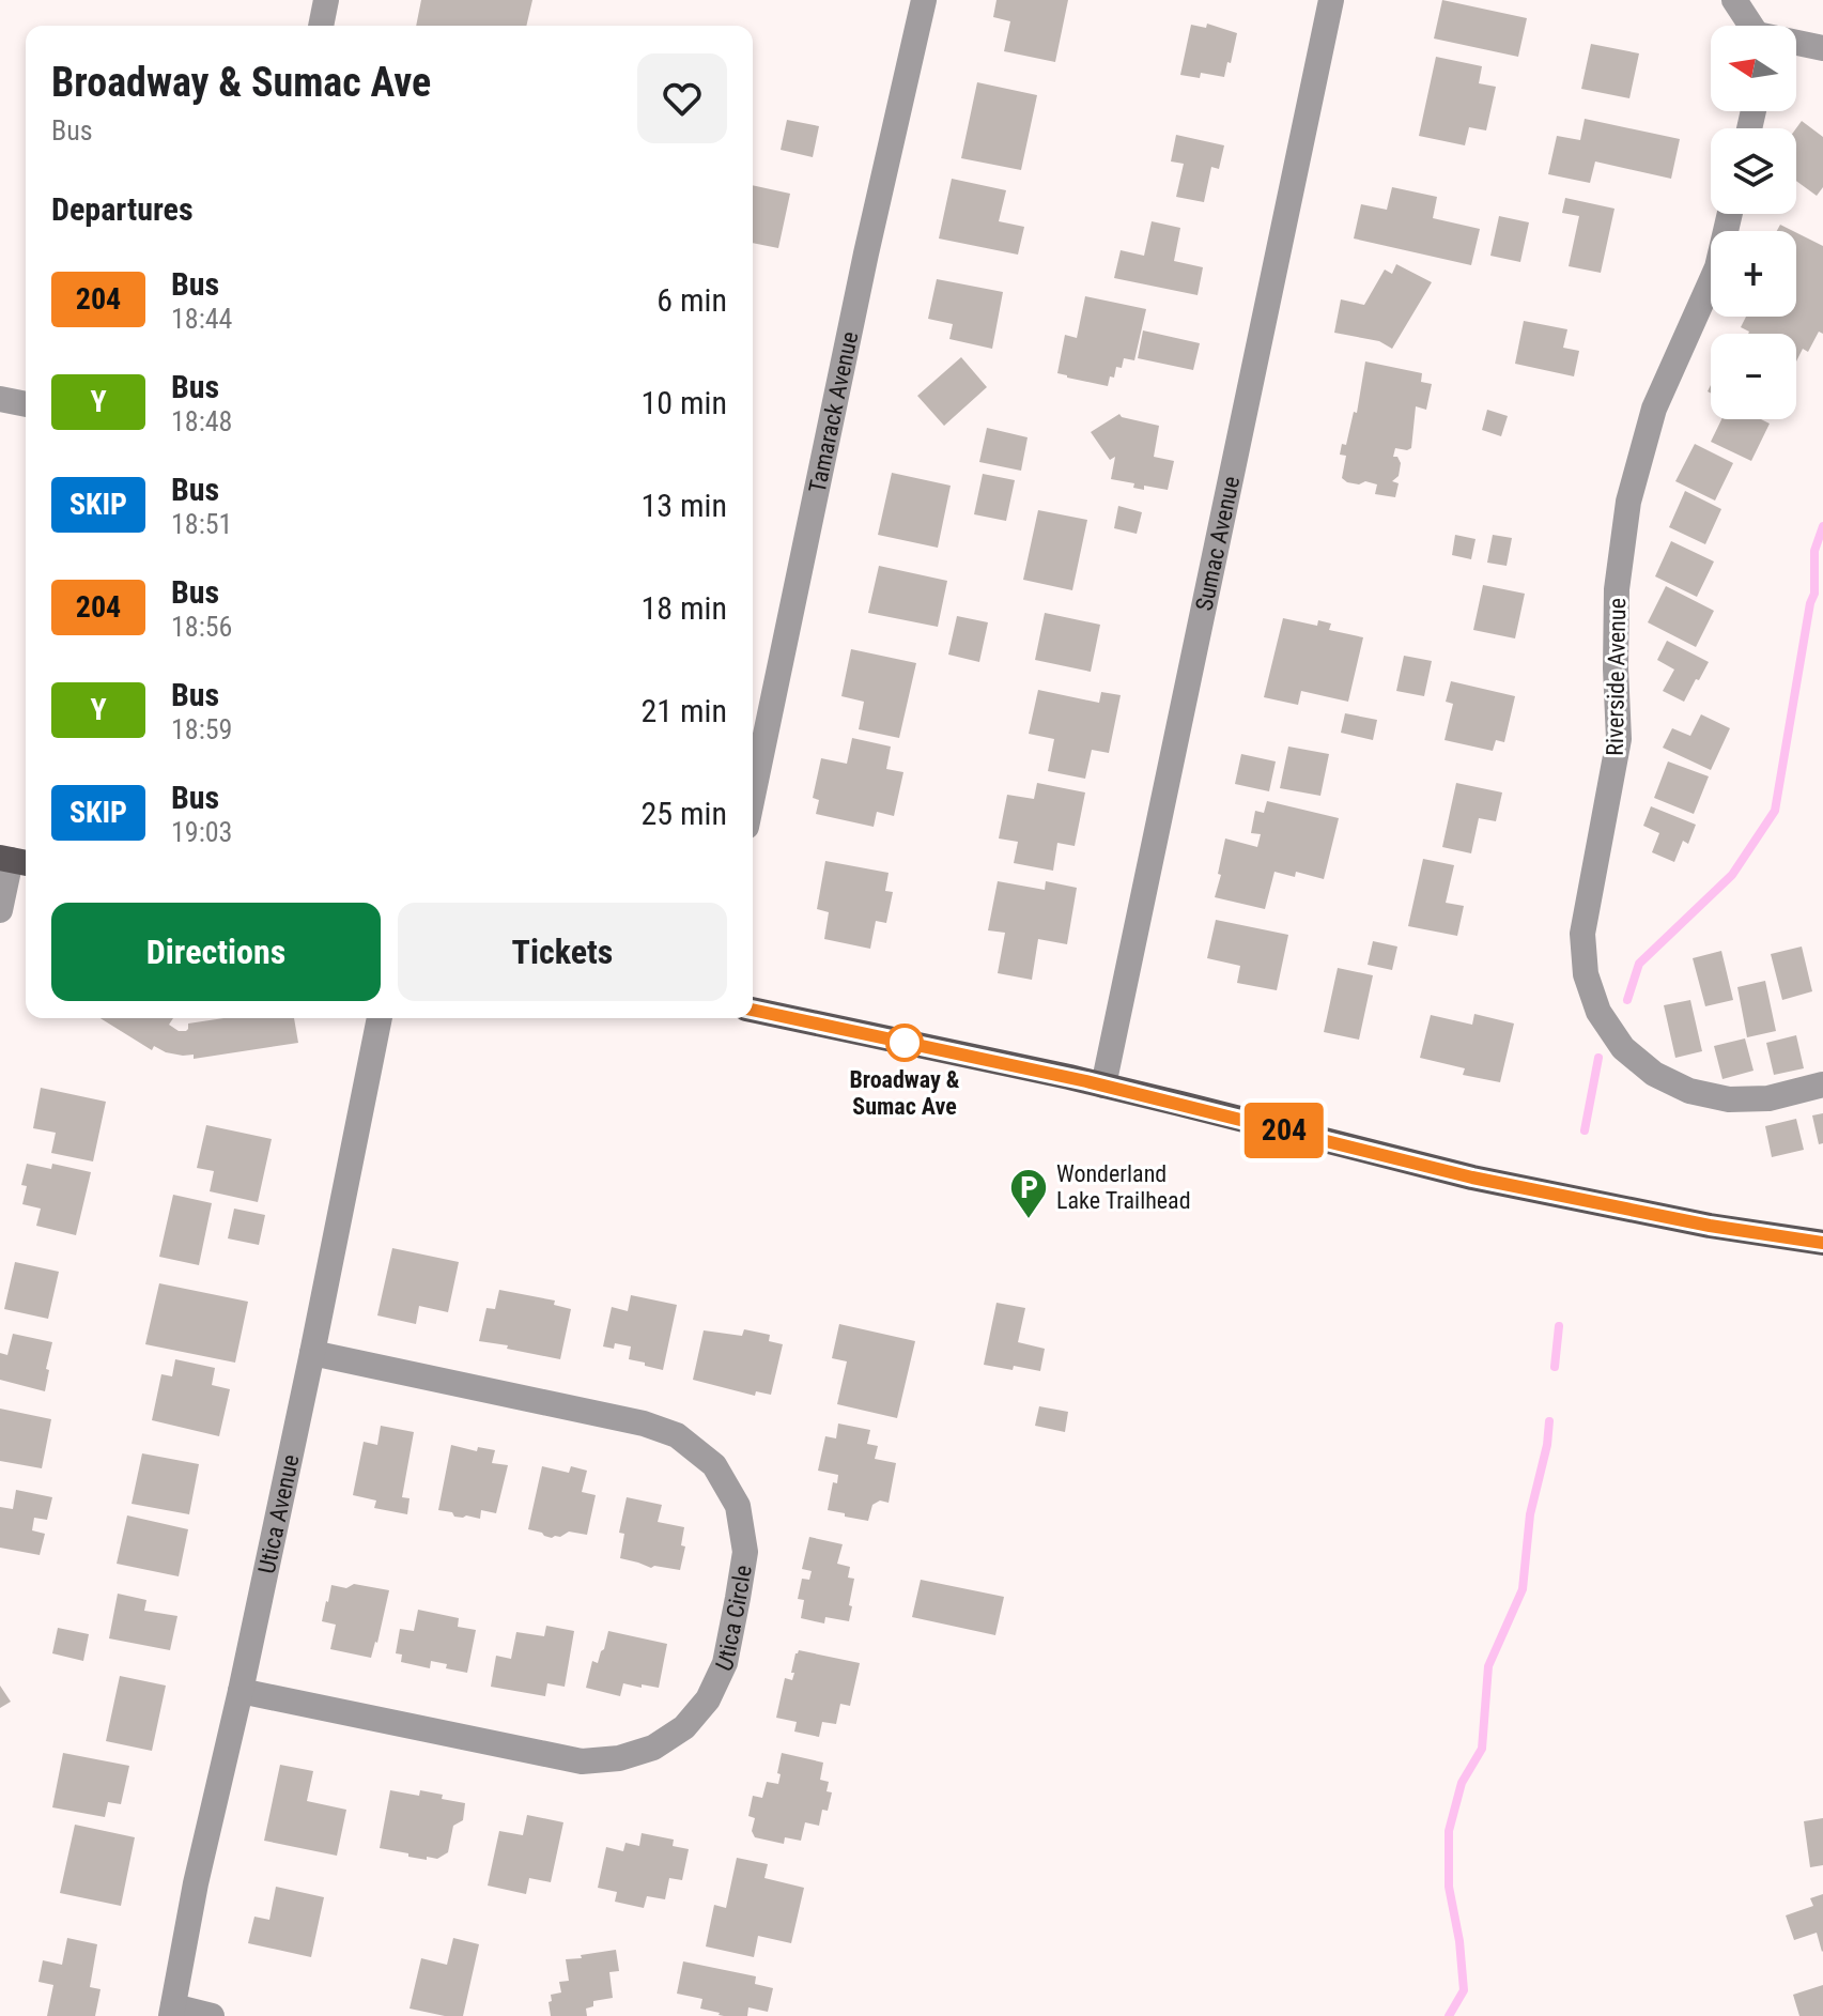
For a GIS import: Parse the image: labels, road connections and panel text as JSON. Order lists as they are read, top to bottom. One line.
{"streets":{"street":["Tamarack Avenue","Sumac Avenue","Riverside Avenue","Utica Avenue","Utica Circle"]},"crossings":[["Utica Avenue","Utica Circle"]],"places":{"other":["Broadway & Sumac Ave"],"parking":["Wonderland Lake Trailhead"]},"lines":["bus line 204"],"north":"left","page":{"on_map":"204","map_buttons":["+","−"],"heading":[["Broadway & Sumac Ave","Bus"],"Departures"],"list":[{"mark":"204","name":"Bus","note":"18:44","value":"6 min"},{"mark":"Y","name":"Bus","note":"18:48","value":"10 min"},{"mark":"SKIP","name":"Bus","note":"18:51","value":"13 min"},{"mark":"204","name":"Bus","note":"18:56","value":"18 min"},{"mark":"Y","name":"Bus","note":"18:59","value":"21 min"},{"mark":"SKIP","name":"Bus","note":"19:03","value":"25 min"}],"buttons":["Directions","Tickets"]}}
